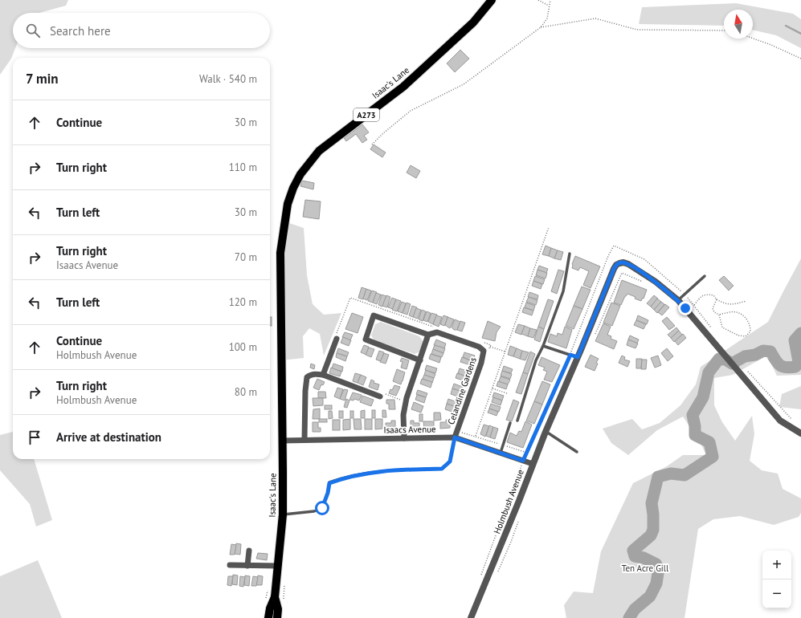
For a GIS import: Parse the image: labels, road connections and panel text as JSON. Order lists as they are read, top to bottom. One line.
{"streets":{"main road":["Isaac's Lane","A273"],"street":["Celandine Gardens","Isaacs Avenue","Holmbush Avenue"]},"crossings":[["Isaac's Lane","Isaacs Avenue"],["Celandine Gardens","Isaacs Avenue"],["Isaacs Avenue","Holmbush Avenue"]],"parks":["Ten Acre Gill"],"north":"top","page":{"search":"Search here","heading":["7 min","Walk · 540 m"],"list":[["Continue","30 m"],["Turn right","110 m"],["Turn left","30 m"],["Turn right","Isaacs Avenue","70 m"],["Turn left","120 m"],["Continue","Holmbush Avenue","100 m"],["Turn right","Holmbush Avenue","80 m"],"Arrive at destination"],"map_buttons":["+","−"]}}
